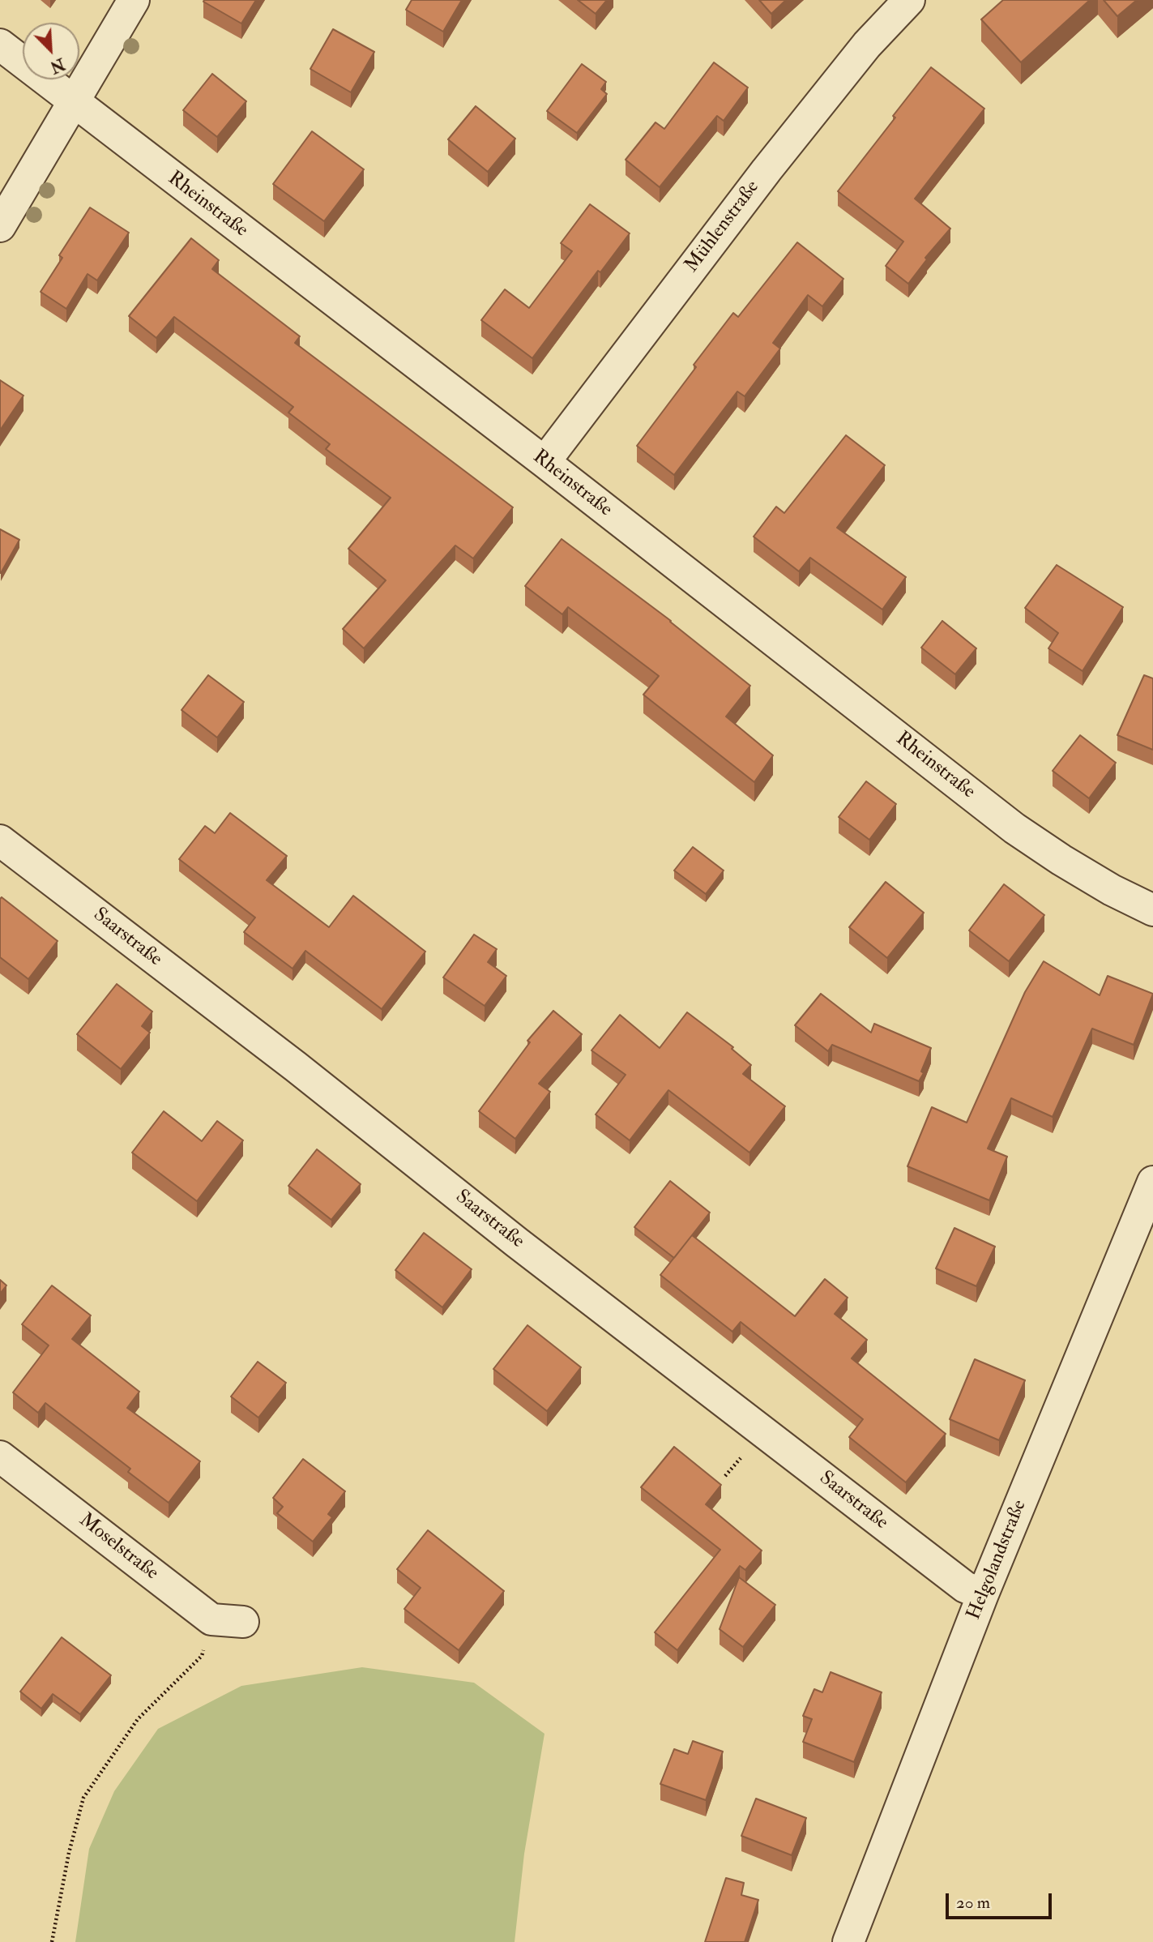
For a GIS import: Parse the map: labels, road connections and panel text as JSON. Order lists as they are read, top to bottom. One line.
{"streets":{"street":["Rheinstraße","Mühlenstraße","Saarstraße","Moselstraße","Helgolandstraße"]},"crossings":[["Rheinstraße","Mühlenstraße"],["Saarstraße","Helgolandstraße"]],"scale_bar":"20 m","north":"bottom right"}
